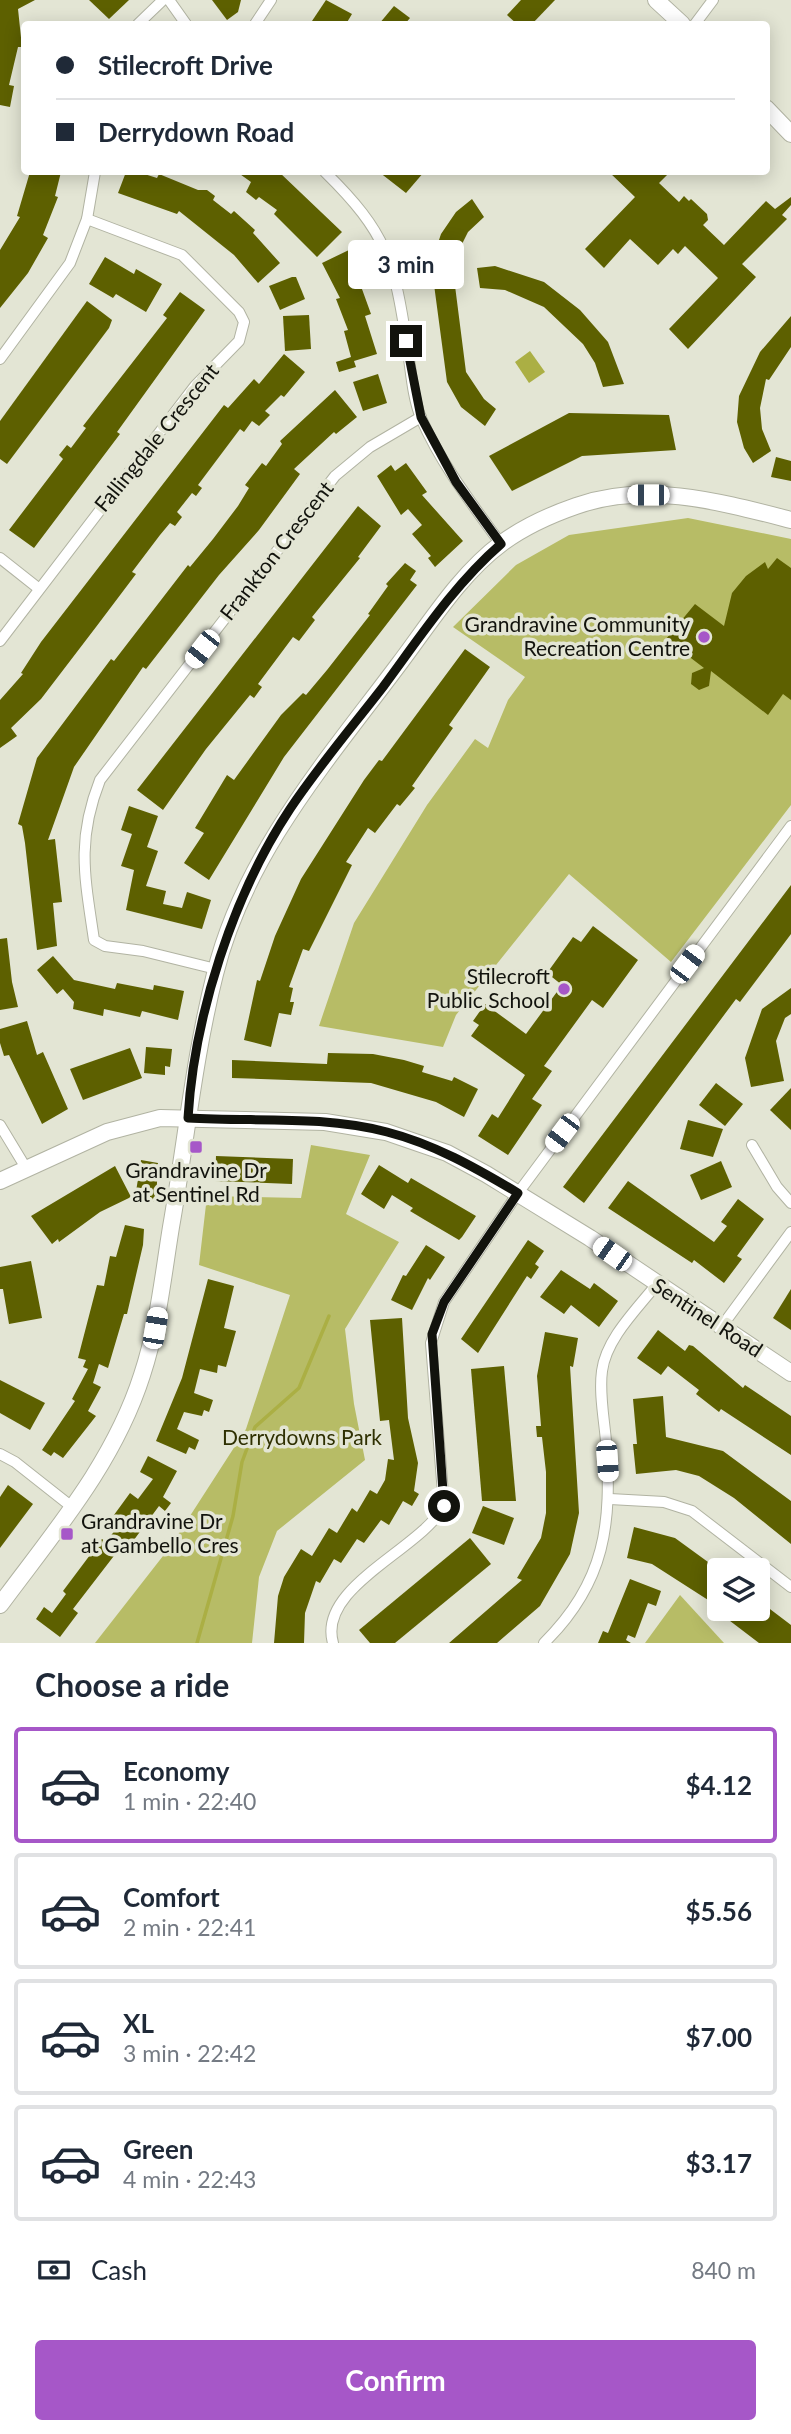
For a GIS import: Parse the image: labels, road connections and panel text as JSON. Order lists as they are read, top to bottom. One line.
{"streets":{"street":["Fallingdale Crescent","Frankton Crescent","Sentinel Road"]},"parks":["Derrydowns Park"],"places":{"other":["Grandravine Community Recreation Centre","Stilecroft Public School"],"transit":["Grandravine Dr at Sentinel Rd","Grandravine Dr at Gambello Cres"]},"page":{"banner":["Stilecroft Drive","Derrydown Road"],"bubble":"3 min","heading":"Choose a ride","list":[{"name":"Economy","note":"1 min · 22:40","value":"$4.12"},{"name":"Comfort","note":"2 min · 22:41","value":"$5.56"},{"name":"XL","note":"3 min · 22:42","value":"$7.00"},{"name":"Green","note":"4 min · 22:43","value":"$3.17"}],"pay":["Cash","840 m"],"buttons":"Confirm"}}
